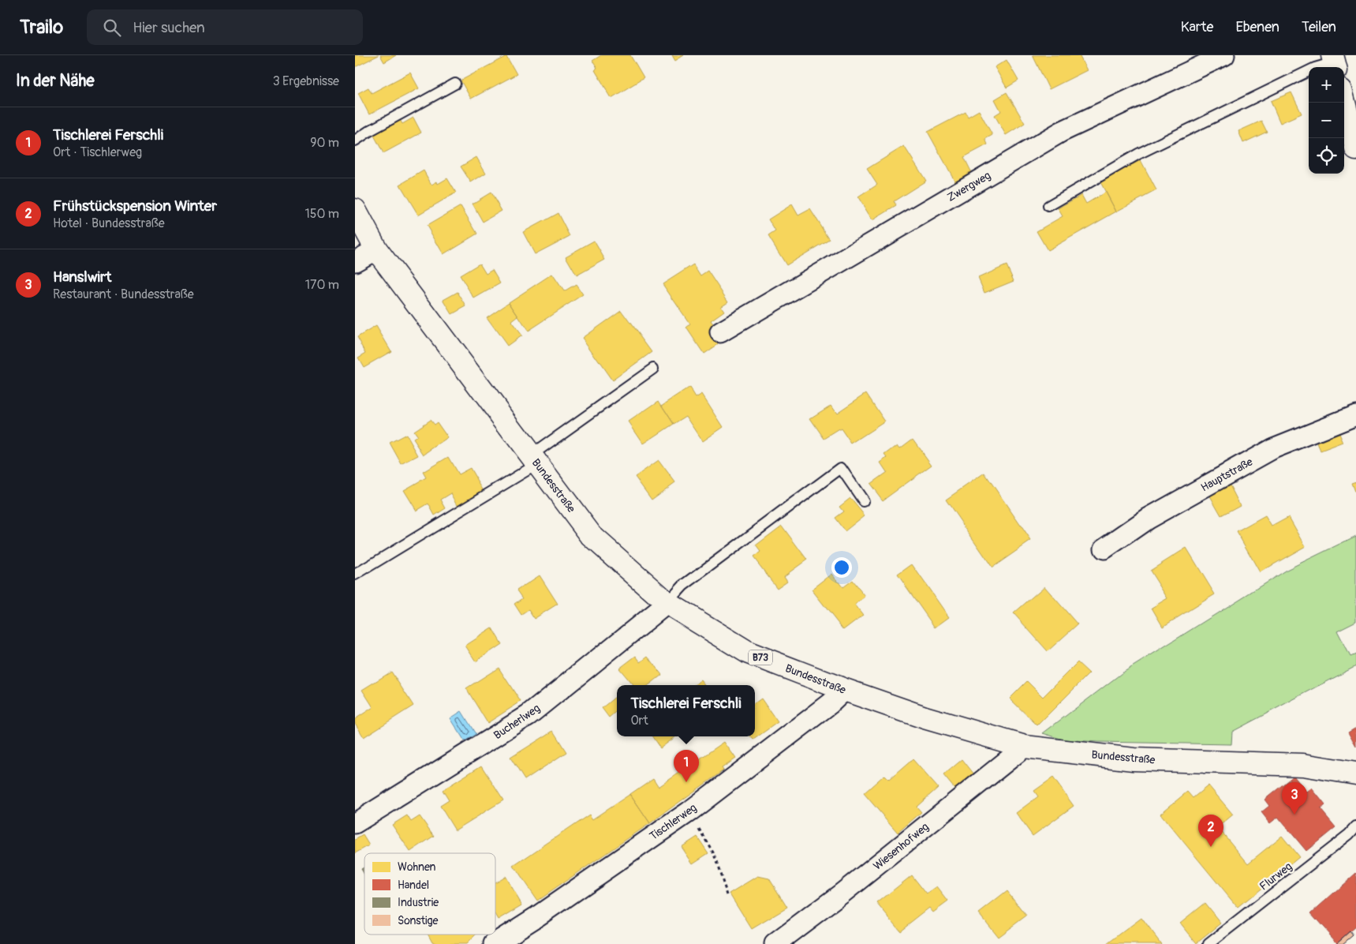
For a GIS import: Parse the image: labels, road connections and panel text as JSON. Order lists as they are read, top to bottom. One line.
{"streets":{"main road":["Bundesstraße","B73"],"street":["Zwergweg","Hauptstraße","Bucherlweg","Tischlerweg","Wiesenhofweg"],"lane":["Flurweg"]},"crossings":[["Bundesstraße","Bucherlweg"],["Bundesstraße","Tischlerweg"],["Bundesstraße","Wiesenhofweg"]],"legend":["Wohnen","Handel","Industrie","Sonstige"],"page":{"header":"Trailo","search":"Hier suchen","nav":["Karte","Ebenen","Teilen"],"heading":["In der Nähe","3 Ergebnisse"],"map_buttons":["+","−"],"list":[{"mark":"1","name":"Tischlerei Ferschli","note":"Ort · Tischlerweg","value":"90 m"},{"mark":"2","name":"Frühstückspension Winter","note":"Hotel · Bundesstraße","value":"150 m"},{"mark":"3","name":"Hanslwirt","note":"Restaurant · Bundesstraße","value":"170 m"}],"popup":["Tischlerei Ferschli","Ort"],"pins":["1","3","2"]}}
